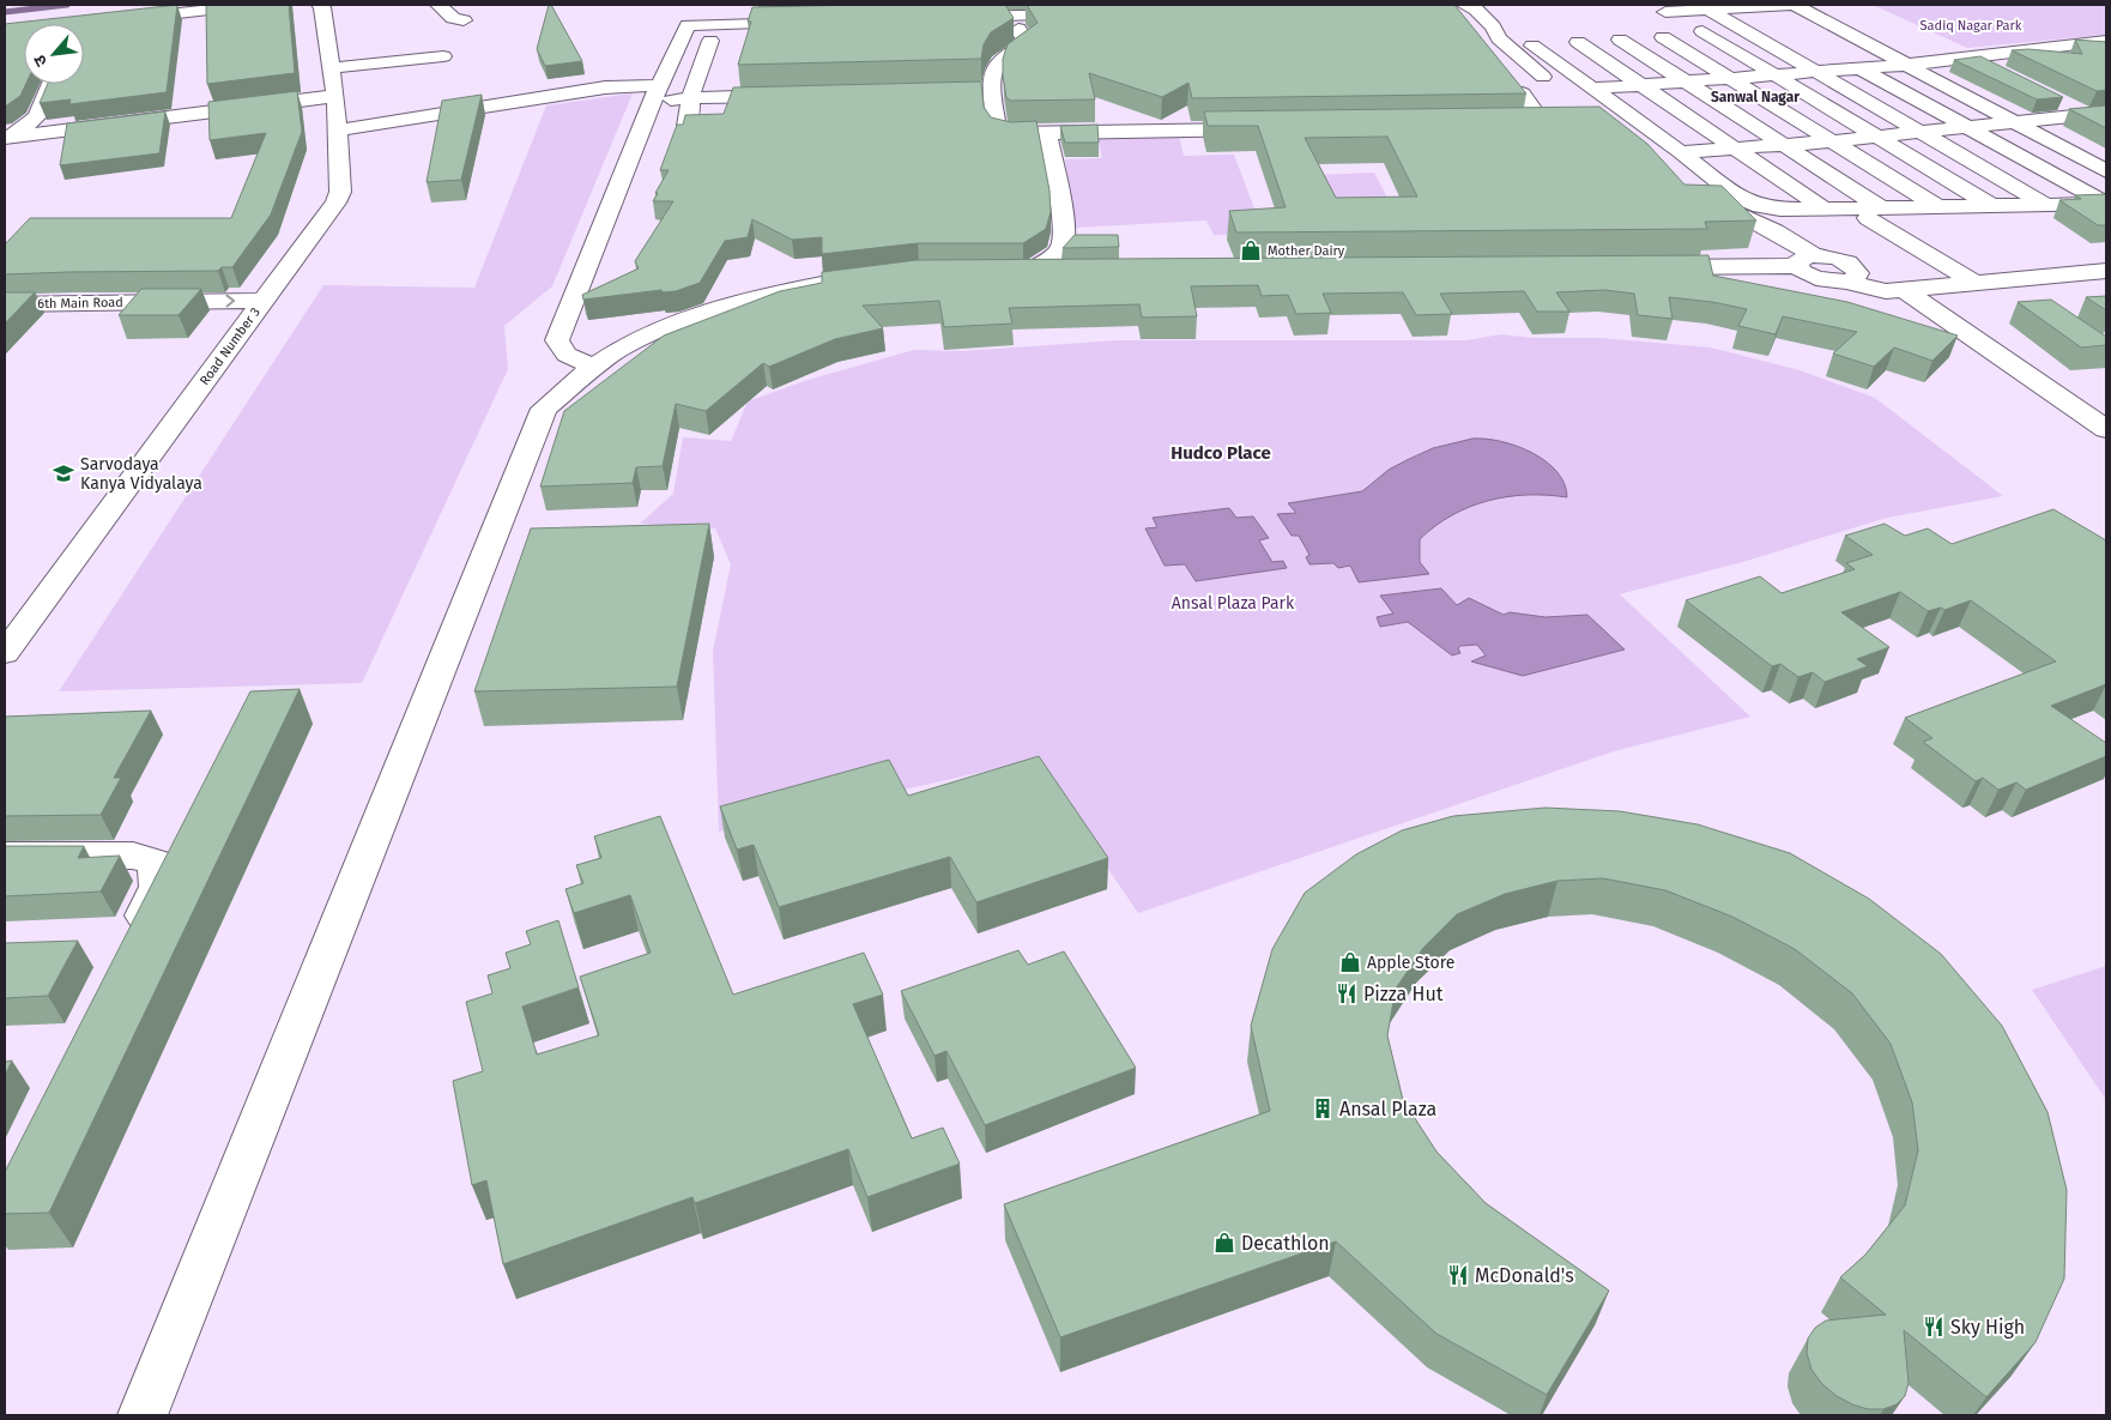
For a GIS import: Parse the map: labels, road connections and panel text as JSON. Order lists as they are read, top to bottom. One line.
{"streets":{"street":["6th Main Road","Road Number 3"]},"crossings":[["6th Main Road","Road Number 3"]],"districts":["Sanwal Nagar","Hudco Place"],"parks":["Sadiq Nagar Park","Ansal Plaza Park"],"places":{"shop":["Mother Dairy","Apple Store","Decathlon"],"school or university":["Sarvodaya Kanya Vidyalaya"],"restaurant":["Pizza Hut","McDonald's","Sky High"],"building":["Ansal Plaza"]},"north":"bottom left"}
